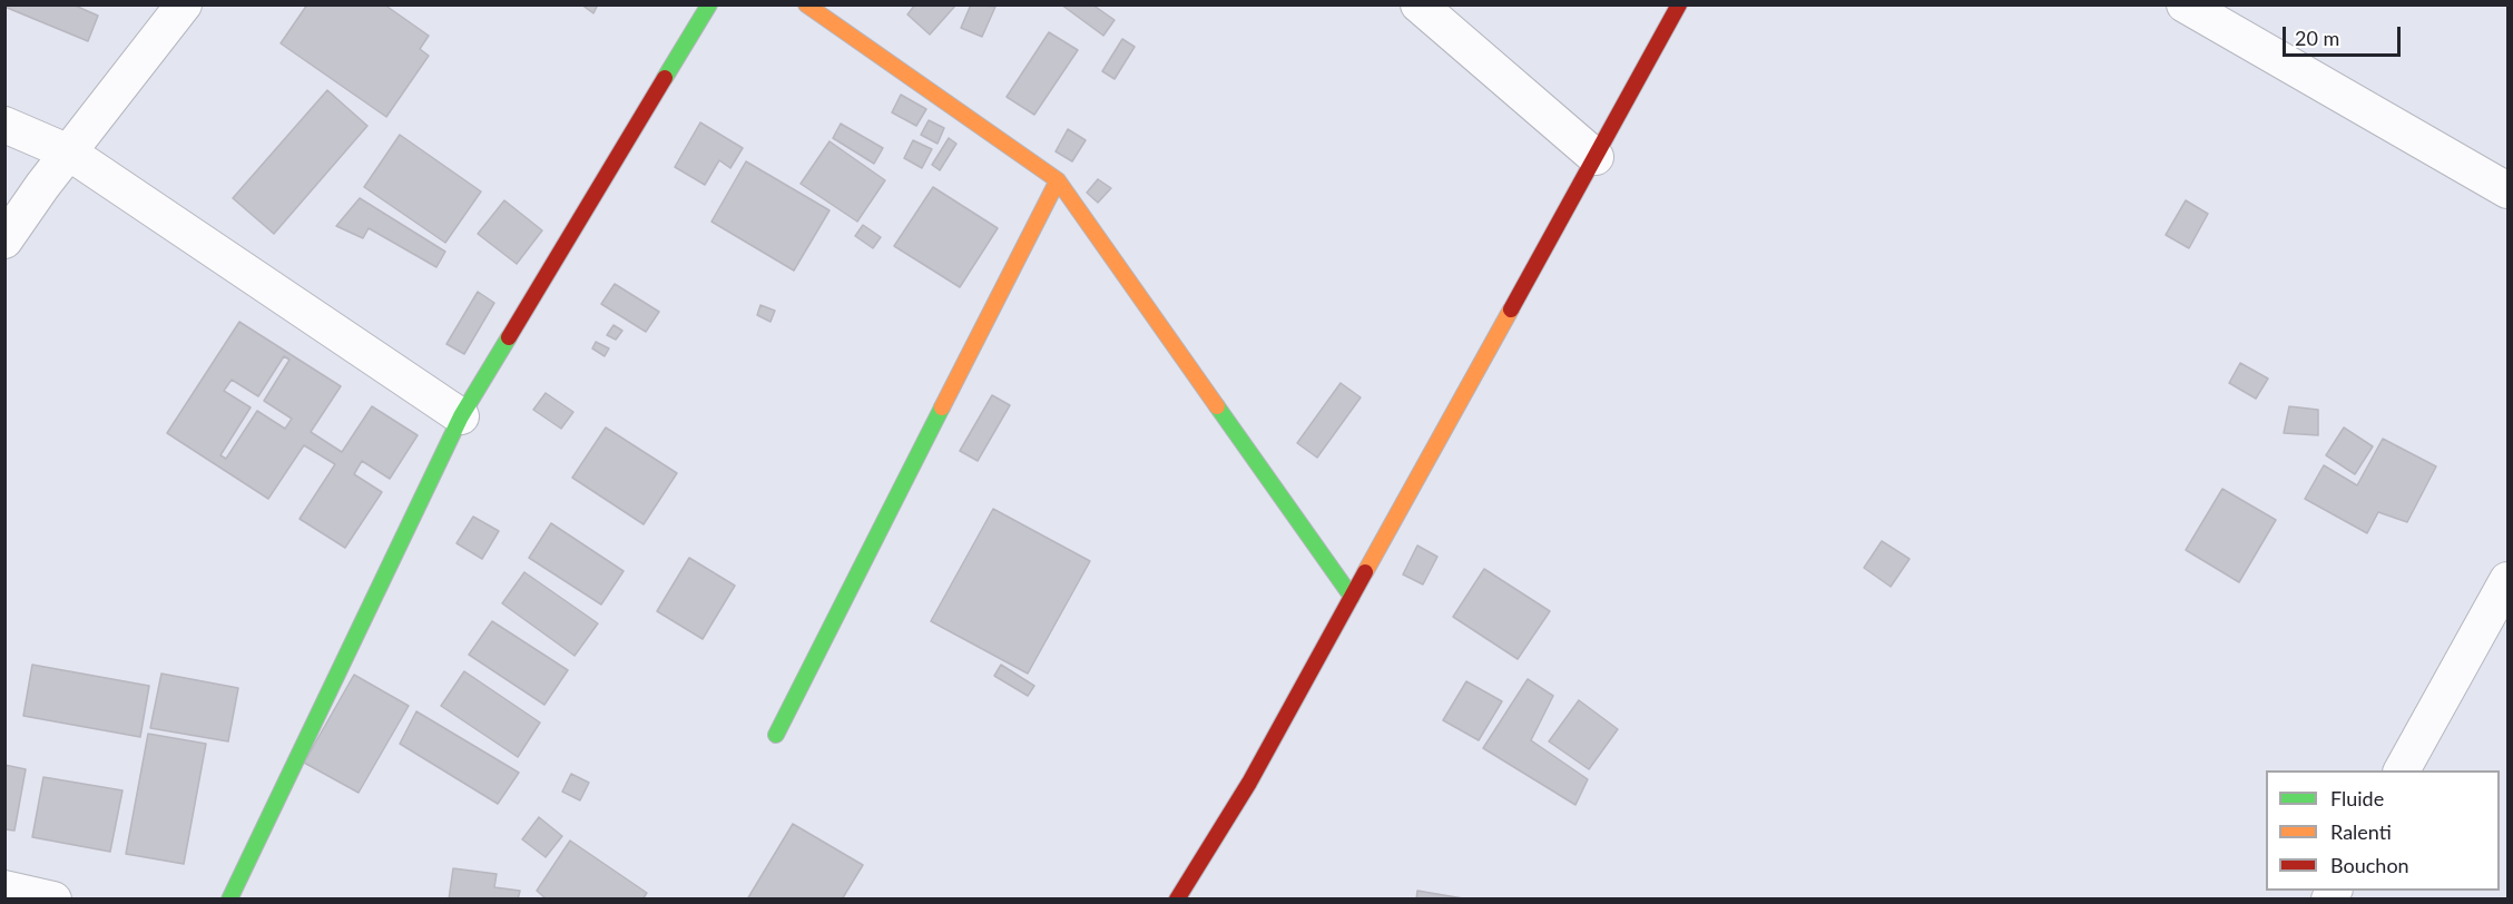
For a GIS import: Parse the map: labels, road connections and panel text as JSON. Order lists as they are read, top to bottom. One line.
{"legend":["Fluide","Ralenti","Bouchon"],"scale_bar":"20 m"}
